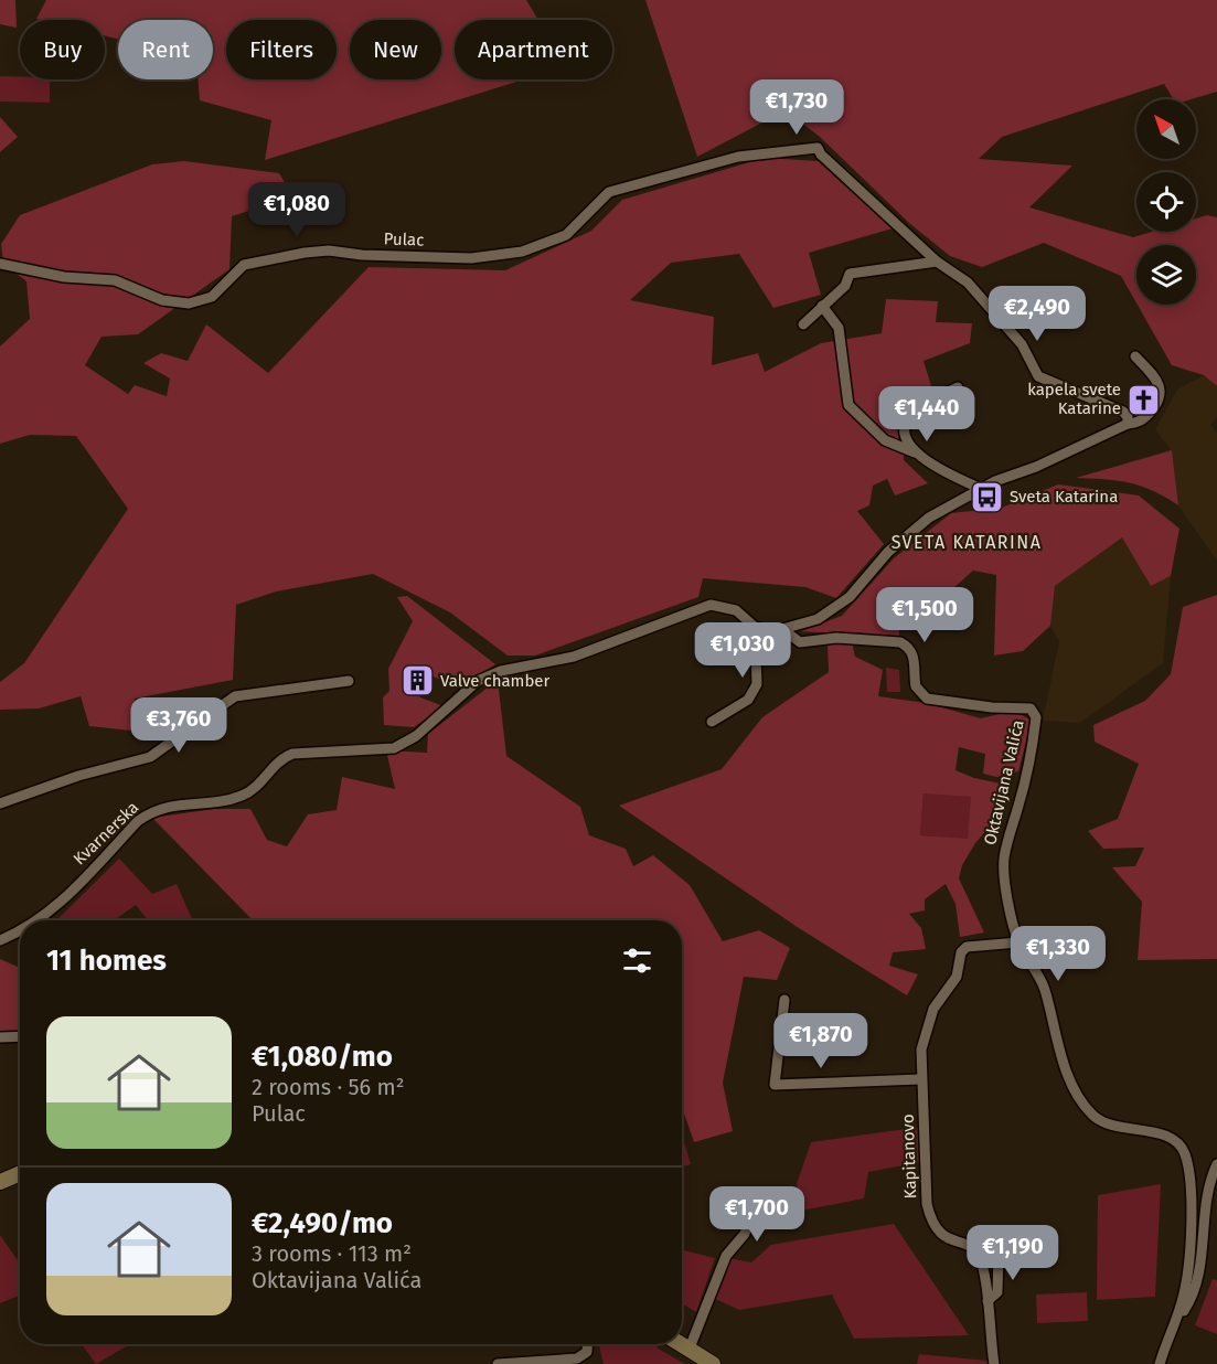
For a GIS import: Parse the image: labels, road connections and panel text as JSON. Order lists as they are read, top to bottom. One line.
{"streets":{"street":["Pulac","Oktavijana Valića","Kvarnerska","Kapitanovo"]},"crossings":[["Oktavijana Valića","Kvarnerska"],["Oktavijana Valića","Kapitanovo"]],"districts":["SVETA KATARINA"],"places":{"church":["kapela svete Katarine"],"bus stop":["Sveta Katarina"],"building":["Valve chamber"]},"north":"top left","page":{"chip":["Buy","Rent","Filters","New","Apartment"],"price":["€1,730","€1,080","€2,490","€1,440","€1,500","€1,030","€3,760","€1,330","€1,870","€1,700","€1,190"],"heading":"11 homes","list":[{"name":"€1,080/mo","note":"2 rooms · 56 m² · Pulac"},{"name":"€2,490/mo","note":"3 rooms · 113 m² · Oktavijana Valića"}]}}
